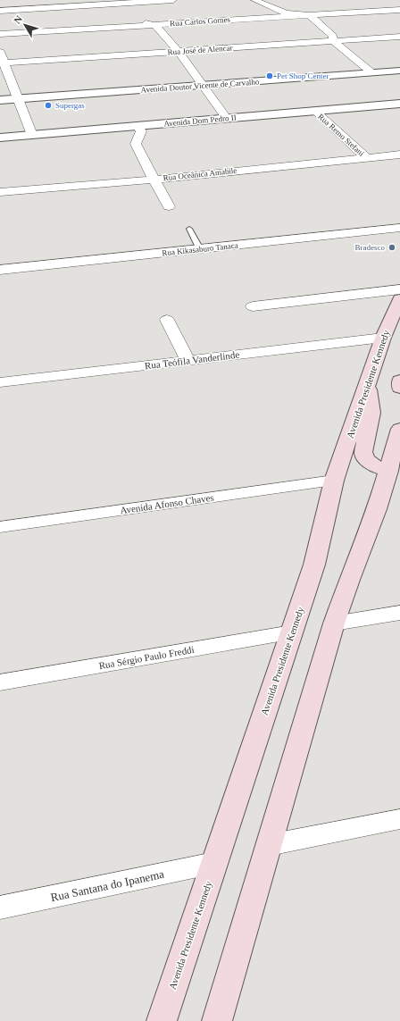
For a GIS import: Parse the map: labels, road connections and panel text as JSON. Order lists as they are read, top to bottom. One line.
{"streets":{"main road":["Avenida Presidente Kennedy"],"street":["Rua Carlos Gomes","Rua José de Alencar","Avenida Doutor Vicente de Carvalho","Avenida Dom Pedro II","Rua Remo Stefani","Rua Oceânica Amabile","Rua Kikasaburo Tanaca","Rua Teófila Vanderlinde","Avenida Afonso Chaves","Rua Sérgio Paulo Freddi","Rua Santana do Ipanema"]},"crossings":[["Avenida Dom Pedro II","Rua Remo Stefani"],["Rua Remo Stefani","Rua Oceânica Amabile"],["Rua Teófila Vanderlinde","Avenida Presidente Kennedy"],["Avenida Presidente Kennedy","Avenida Afonso Chaves"],["Avenida Presidente Kennedy","Rua Sérgio Paulo Freddi"],["Avenida Presidente Kennedy","Rua Santana do Ipanema"]],"places":["Pet Shop Center","Supergas","Bradesco"],"north":"top left"}
